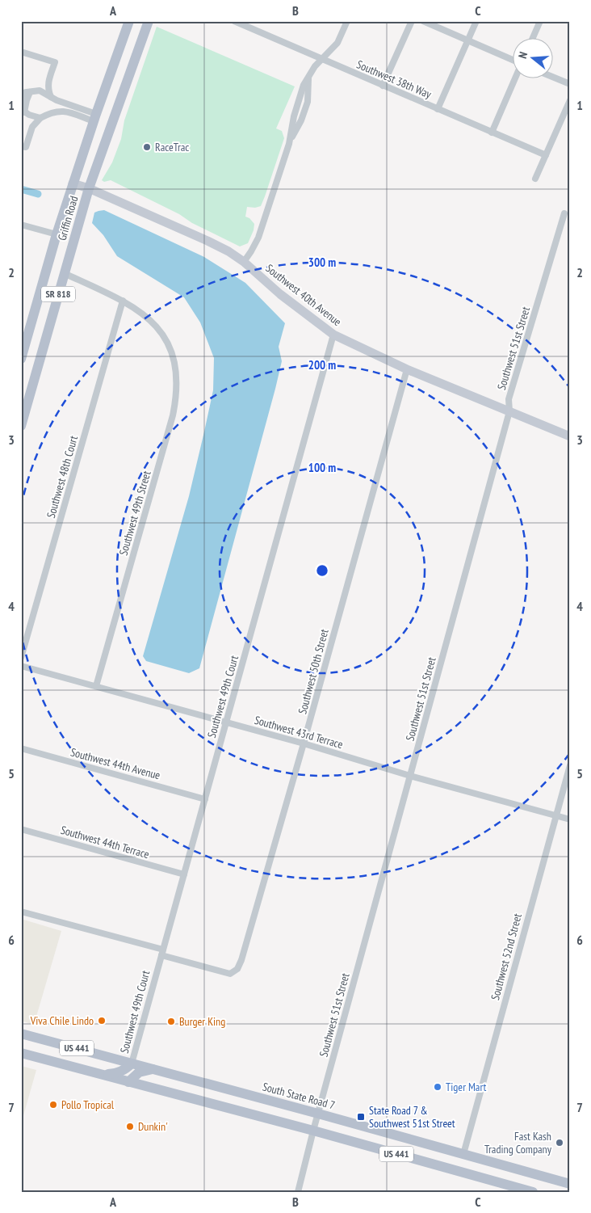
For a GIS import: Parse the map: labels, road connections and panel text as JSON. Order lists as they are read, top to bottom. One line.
{"streets":{"main road":["Griffin Road","SR 818","US 441","South State Road 7"],"street":["Southwest 38th Way","Southwest 40th Avenue","Southwest 51st Street","Southwest 48th Court","Southwest 49th Street","Southwest 50th Street","Southwest 49th Court","Southwest 43rd Terrace","Southwest 44th Avenue","Southwest 44th Terrace","Southwest 52nd Street"]},"crossings":[["Griffin Road","Southwest 40th Avenue"],["Griffin Road","Southwest 49th Street"],["Southwest 40th Avenue","Southwest 51st Street"],["Southwest 40th Avenue","Southwest 50th Street"],["Southwest 40th Avenue","Southwest 49th Court"],["Southwest 51st Street","Southwest 43rd Terrace"],["Southwest 51st Street","US 441"],["Southwest 51st Street","South State Road 7"],["Southwest 48th Court","Southwest 49th Street"],["Southwest 49th Street","Southwest 43rd Terrace"],["Southwest 50th Street","Southwest 49th Court"],["Southwest 50th Street","Southwest 43rd Terrace"],["Southwest 49th Court","Southwest 43rd Terrace"],["Southwest 49th Court","Southwest 44th Avenue"],["Southwest 49th Court","Southwest 44th Terrace"],["Southwest 49th Court","South State Road 7"],["Southwest 43rd Terrace","Southwest 52nd Street"],["Southwest 52nd Street","South State Road 7"]],"places":{"other":["RaceTrac","Viva Chile Lindo","Burger King","Tiger Mart","Pollo Tropical","Dunkin'","Fast Kash Trading Company"],"transit":["State Road 7 & Southwest 51st Street"]},"north":"left","grid":{"columns":["A","B","C"],"rows":["1","2","3","4","5","6","7"]},"rings":["300 m","200 m","100 m"]}
